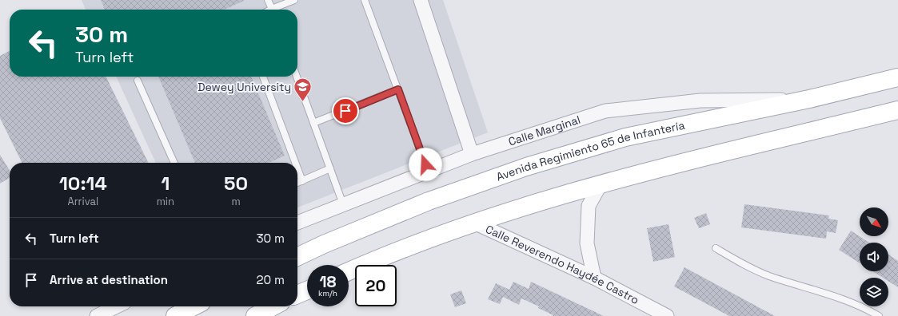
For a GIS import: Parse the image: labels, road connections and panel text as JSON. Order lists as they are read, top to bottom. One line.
{"streets":{"main road":["Avenida Regimiento 65 de Infantería"],"street":["Calle Marginal","Calle Reverendo Haydée Castro"]},"crossings":[["Calle Marginal","Avenida Regimiento 65 de Infantería"]],"places":{"school or university":["Dewey University"]},"north":"bottom right","page":{"turn":["30 m","Turn left"],"eta":["10:14","Arrival","1","min","50","m"],"list":[{"name":"Turn left","value":"30 m"},{"name":"Arrive at destination","value":"20 m"}],"speed":"18 km/h","limit":"20"}}
